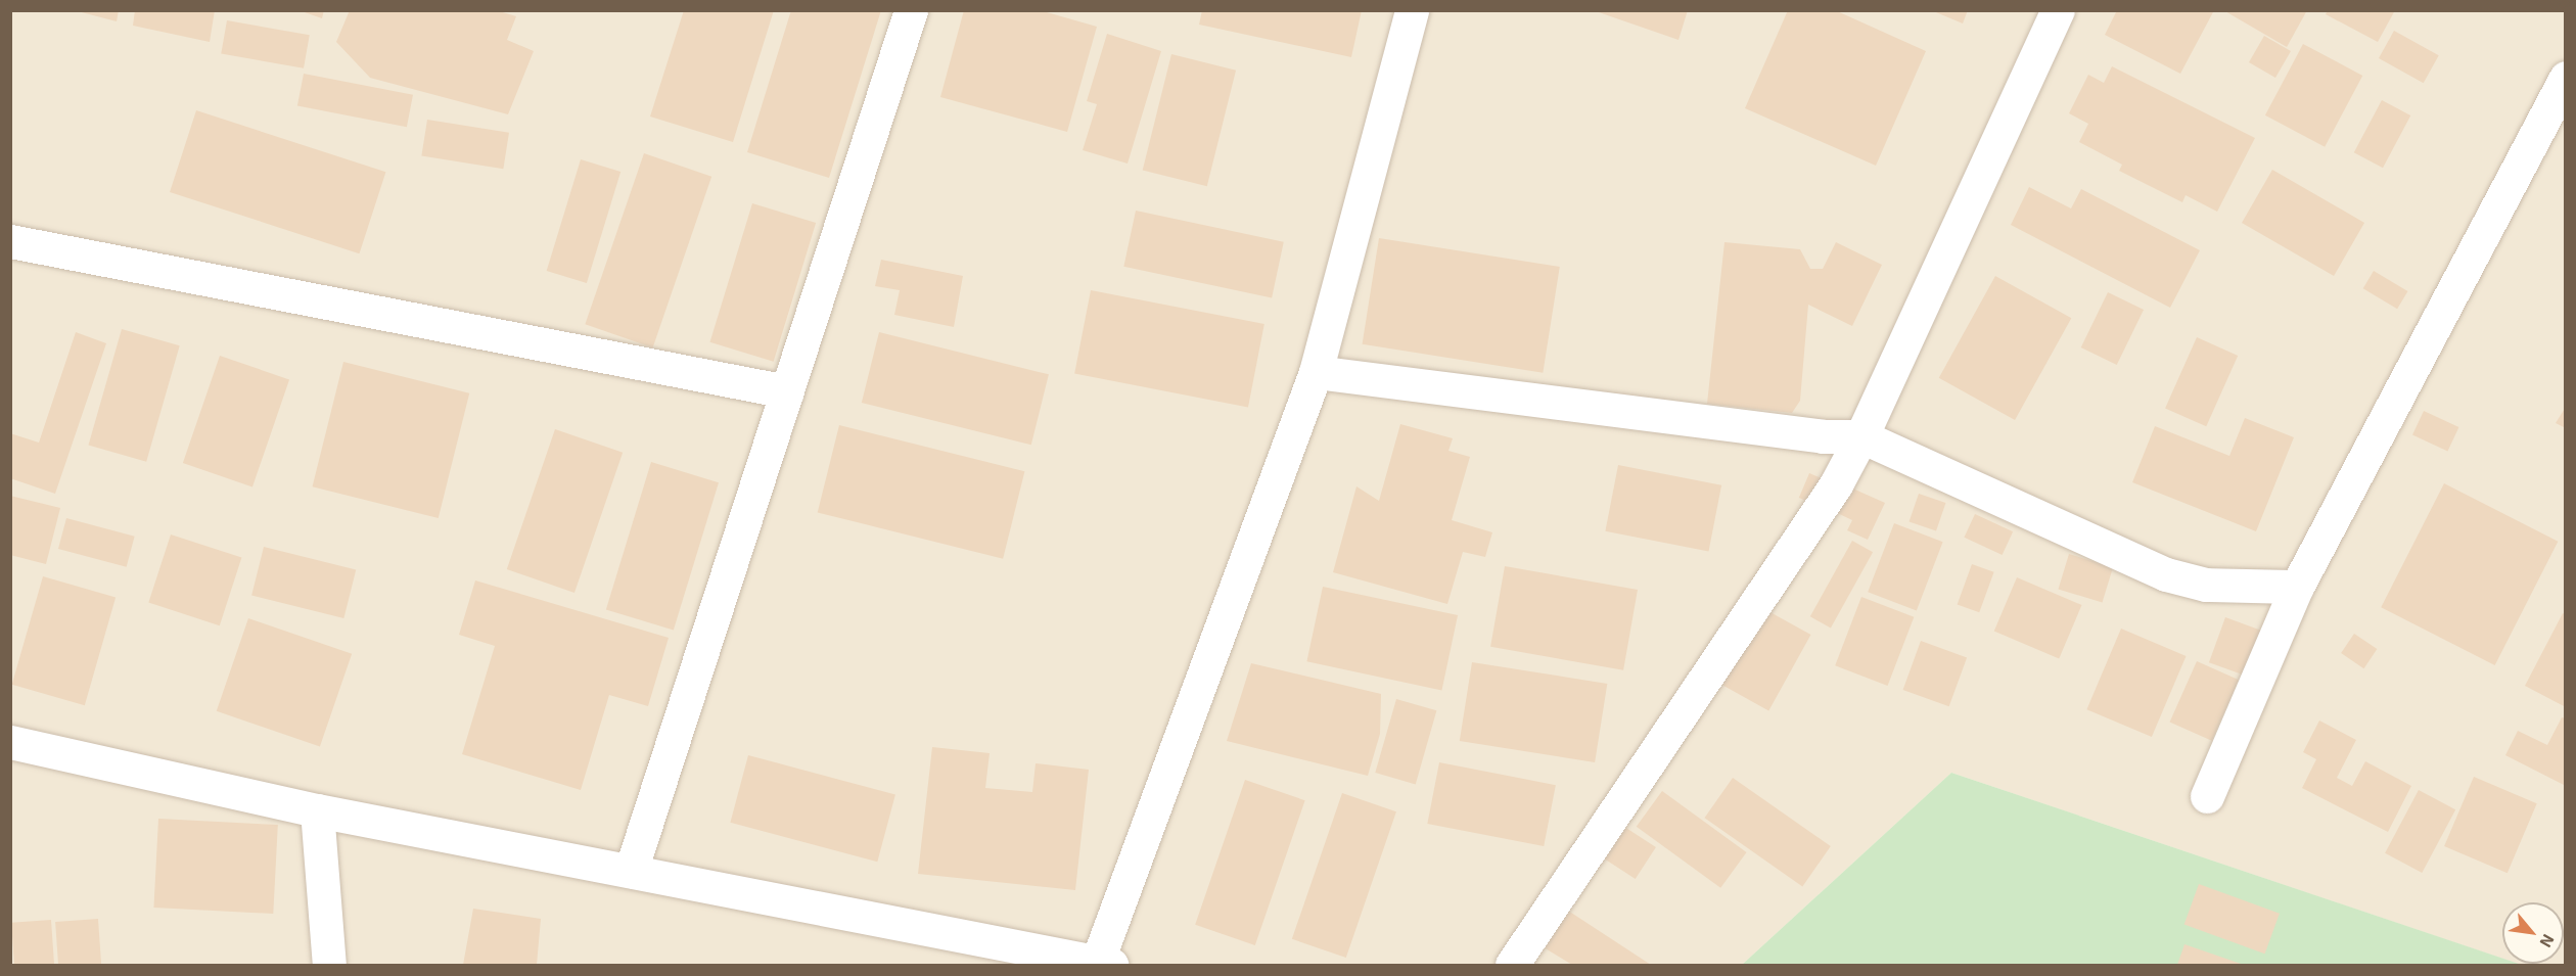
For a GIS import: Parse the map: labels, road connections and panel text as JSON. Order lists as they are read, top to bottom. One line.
{"north":"bottom right"}
